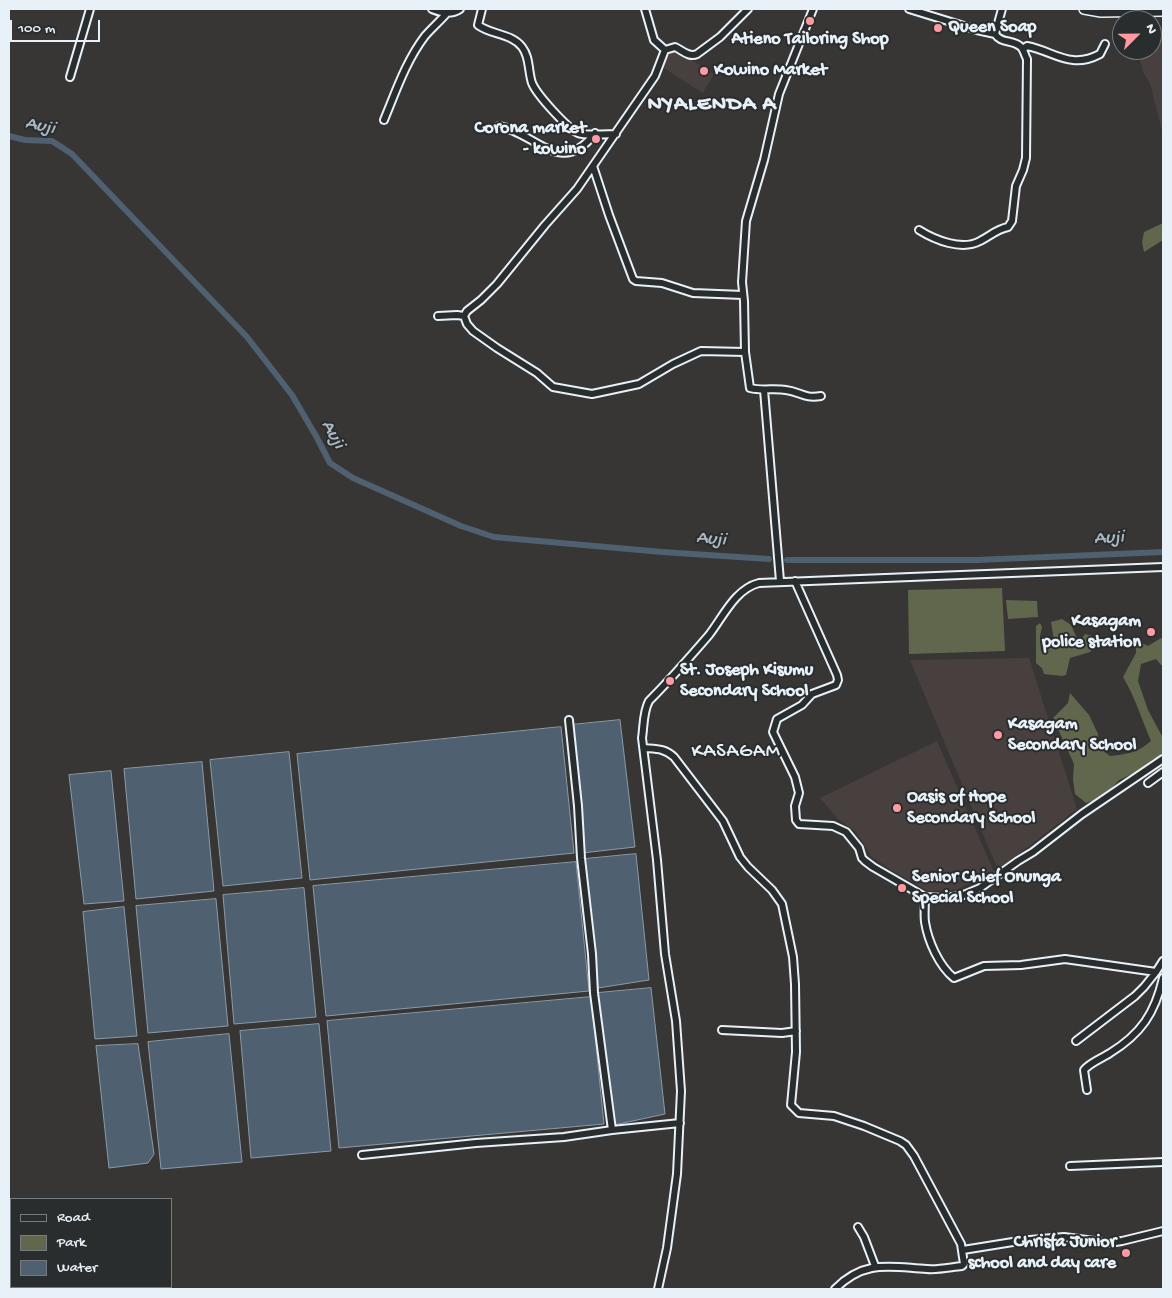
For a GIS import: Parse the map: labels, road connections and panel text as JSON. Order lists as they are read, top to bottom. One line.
{"districts":["NYALENDA A","KASAGAM"],"water":["Auji"],"places":["Atieno Tailoring Shop","Queen Soap","Kowino Market","Corona market - kowino","Kasagam police station","St. Joseph Kisumu Secondary School","Kasagam Secondary School","Oasis of Hope Secondary School","Senior Chief Onunga Special School","Chrisfa Junior school and day care"],"legend":["Road","Park","Water"],"scale_bar":"100 m","north":"top right"}
